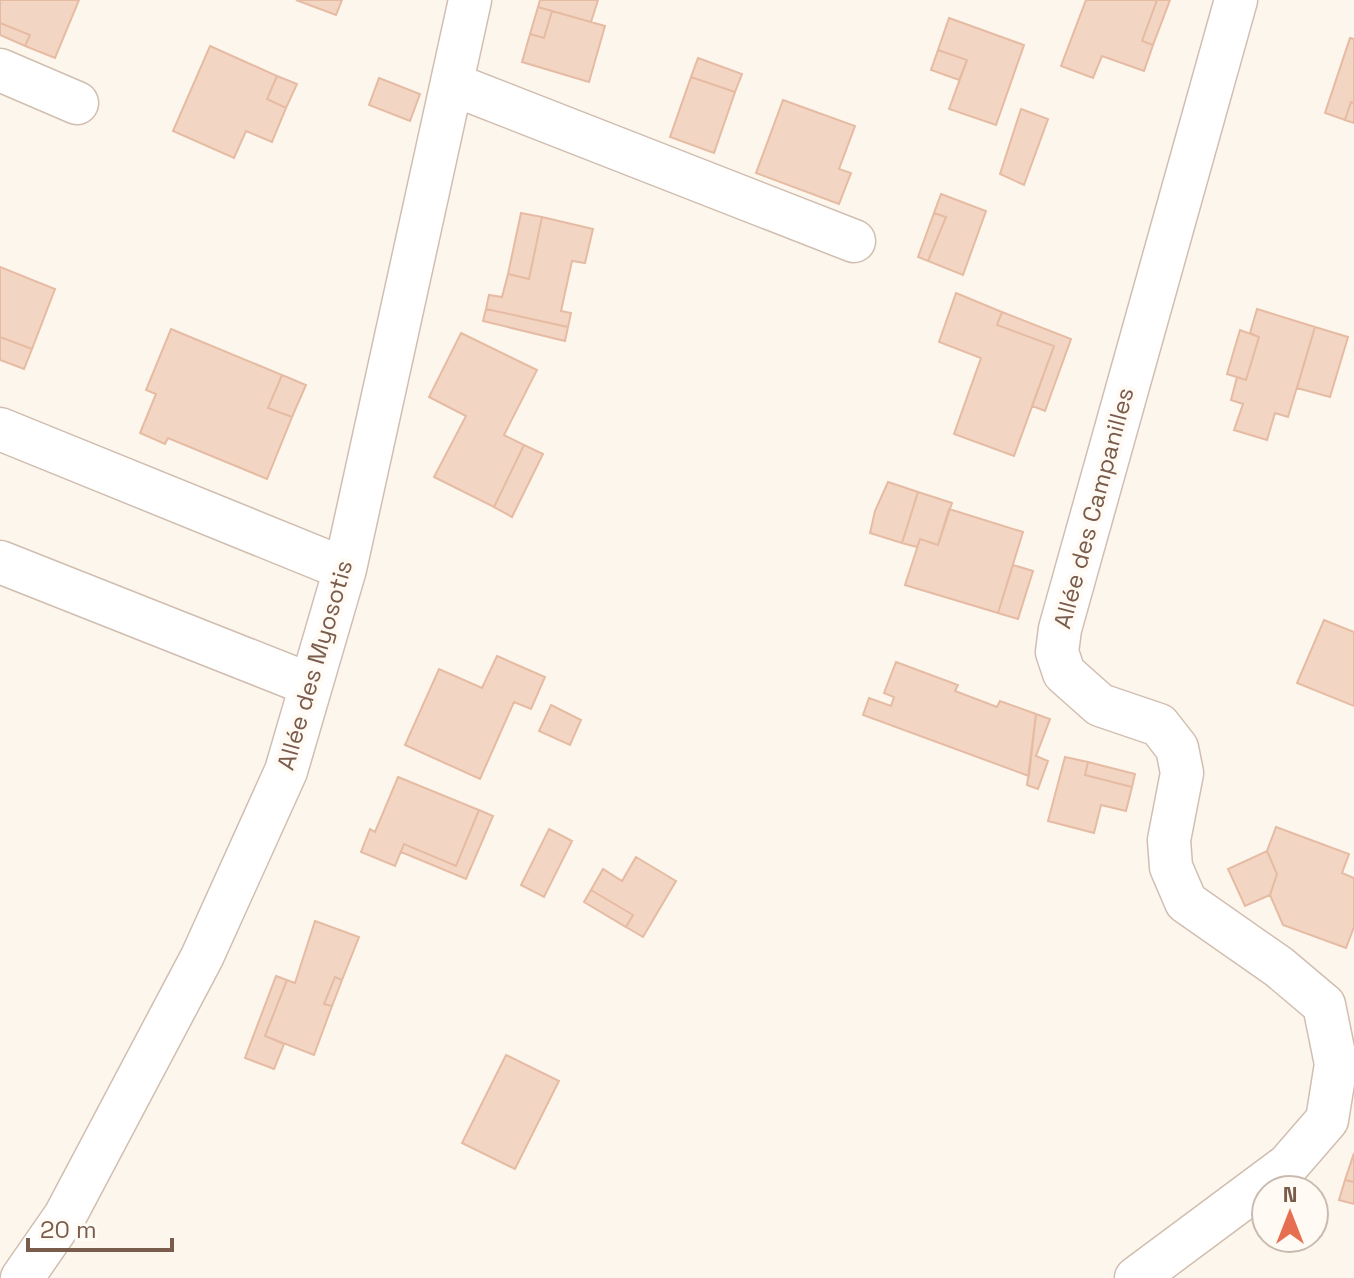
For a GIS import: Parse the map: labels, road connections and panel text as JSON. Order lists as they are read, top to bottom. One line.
{"streets":{"street":["Allée des Campanilles","Allée des Myosotis"]},"scale_bar":"20 m","north":"top"}
